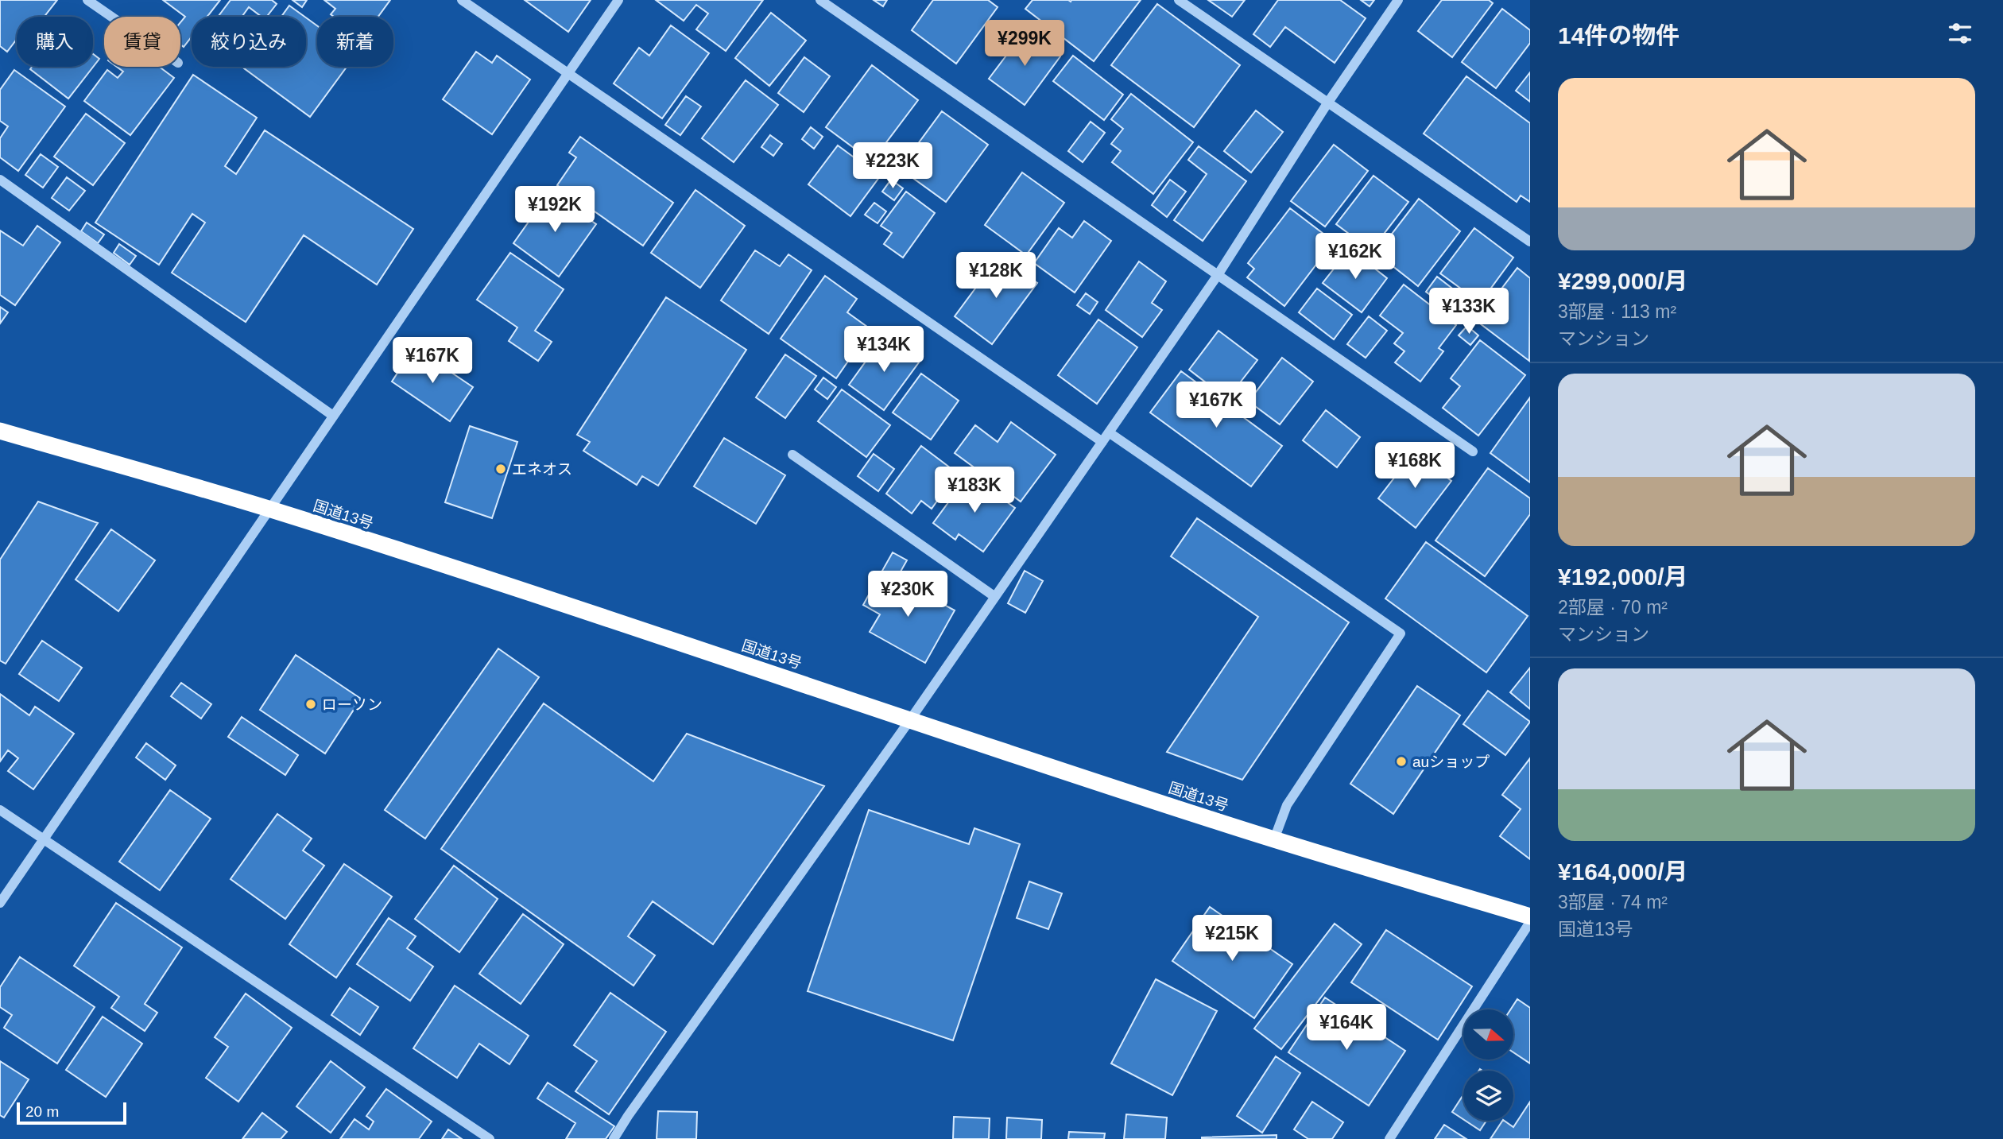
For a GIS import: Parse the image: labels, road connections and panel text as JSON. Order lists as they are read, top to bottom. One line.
{"streets":{"highway":["国道13号"]},"places":["エネオス","ローソン","auショップ"],"scale_bar":"20 m","north":"right","page":{"heading":"14件の物件","chip":["購入","賃貸","絞り込み","新着"],"price":["¥299K","¥223K","¥192K","¥162K","¥128K","¥133K","¥134K","¥167K","¥167K","¥168K","¥183K","¥230K","¥215K","¥164K"],"list":[{"name":"¥299,000/月","note":"3部屋 · 113 m² · マンション"},{"name":"¥192,000/月","note":"2部屋 · 70 m² · マンション"},{"name":"¥164,000/月","note":"3部屋 · 74 m² · 国道13号"}],"scale":"20 m"}}
